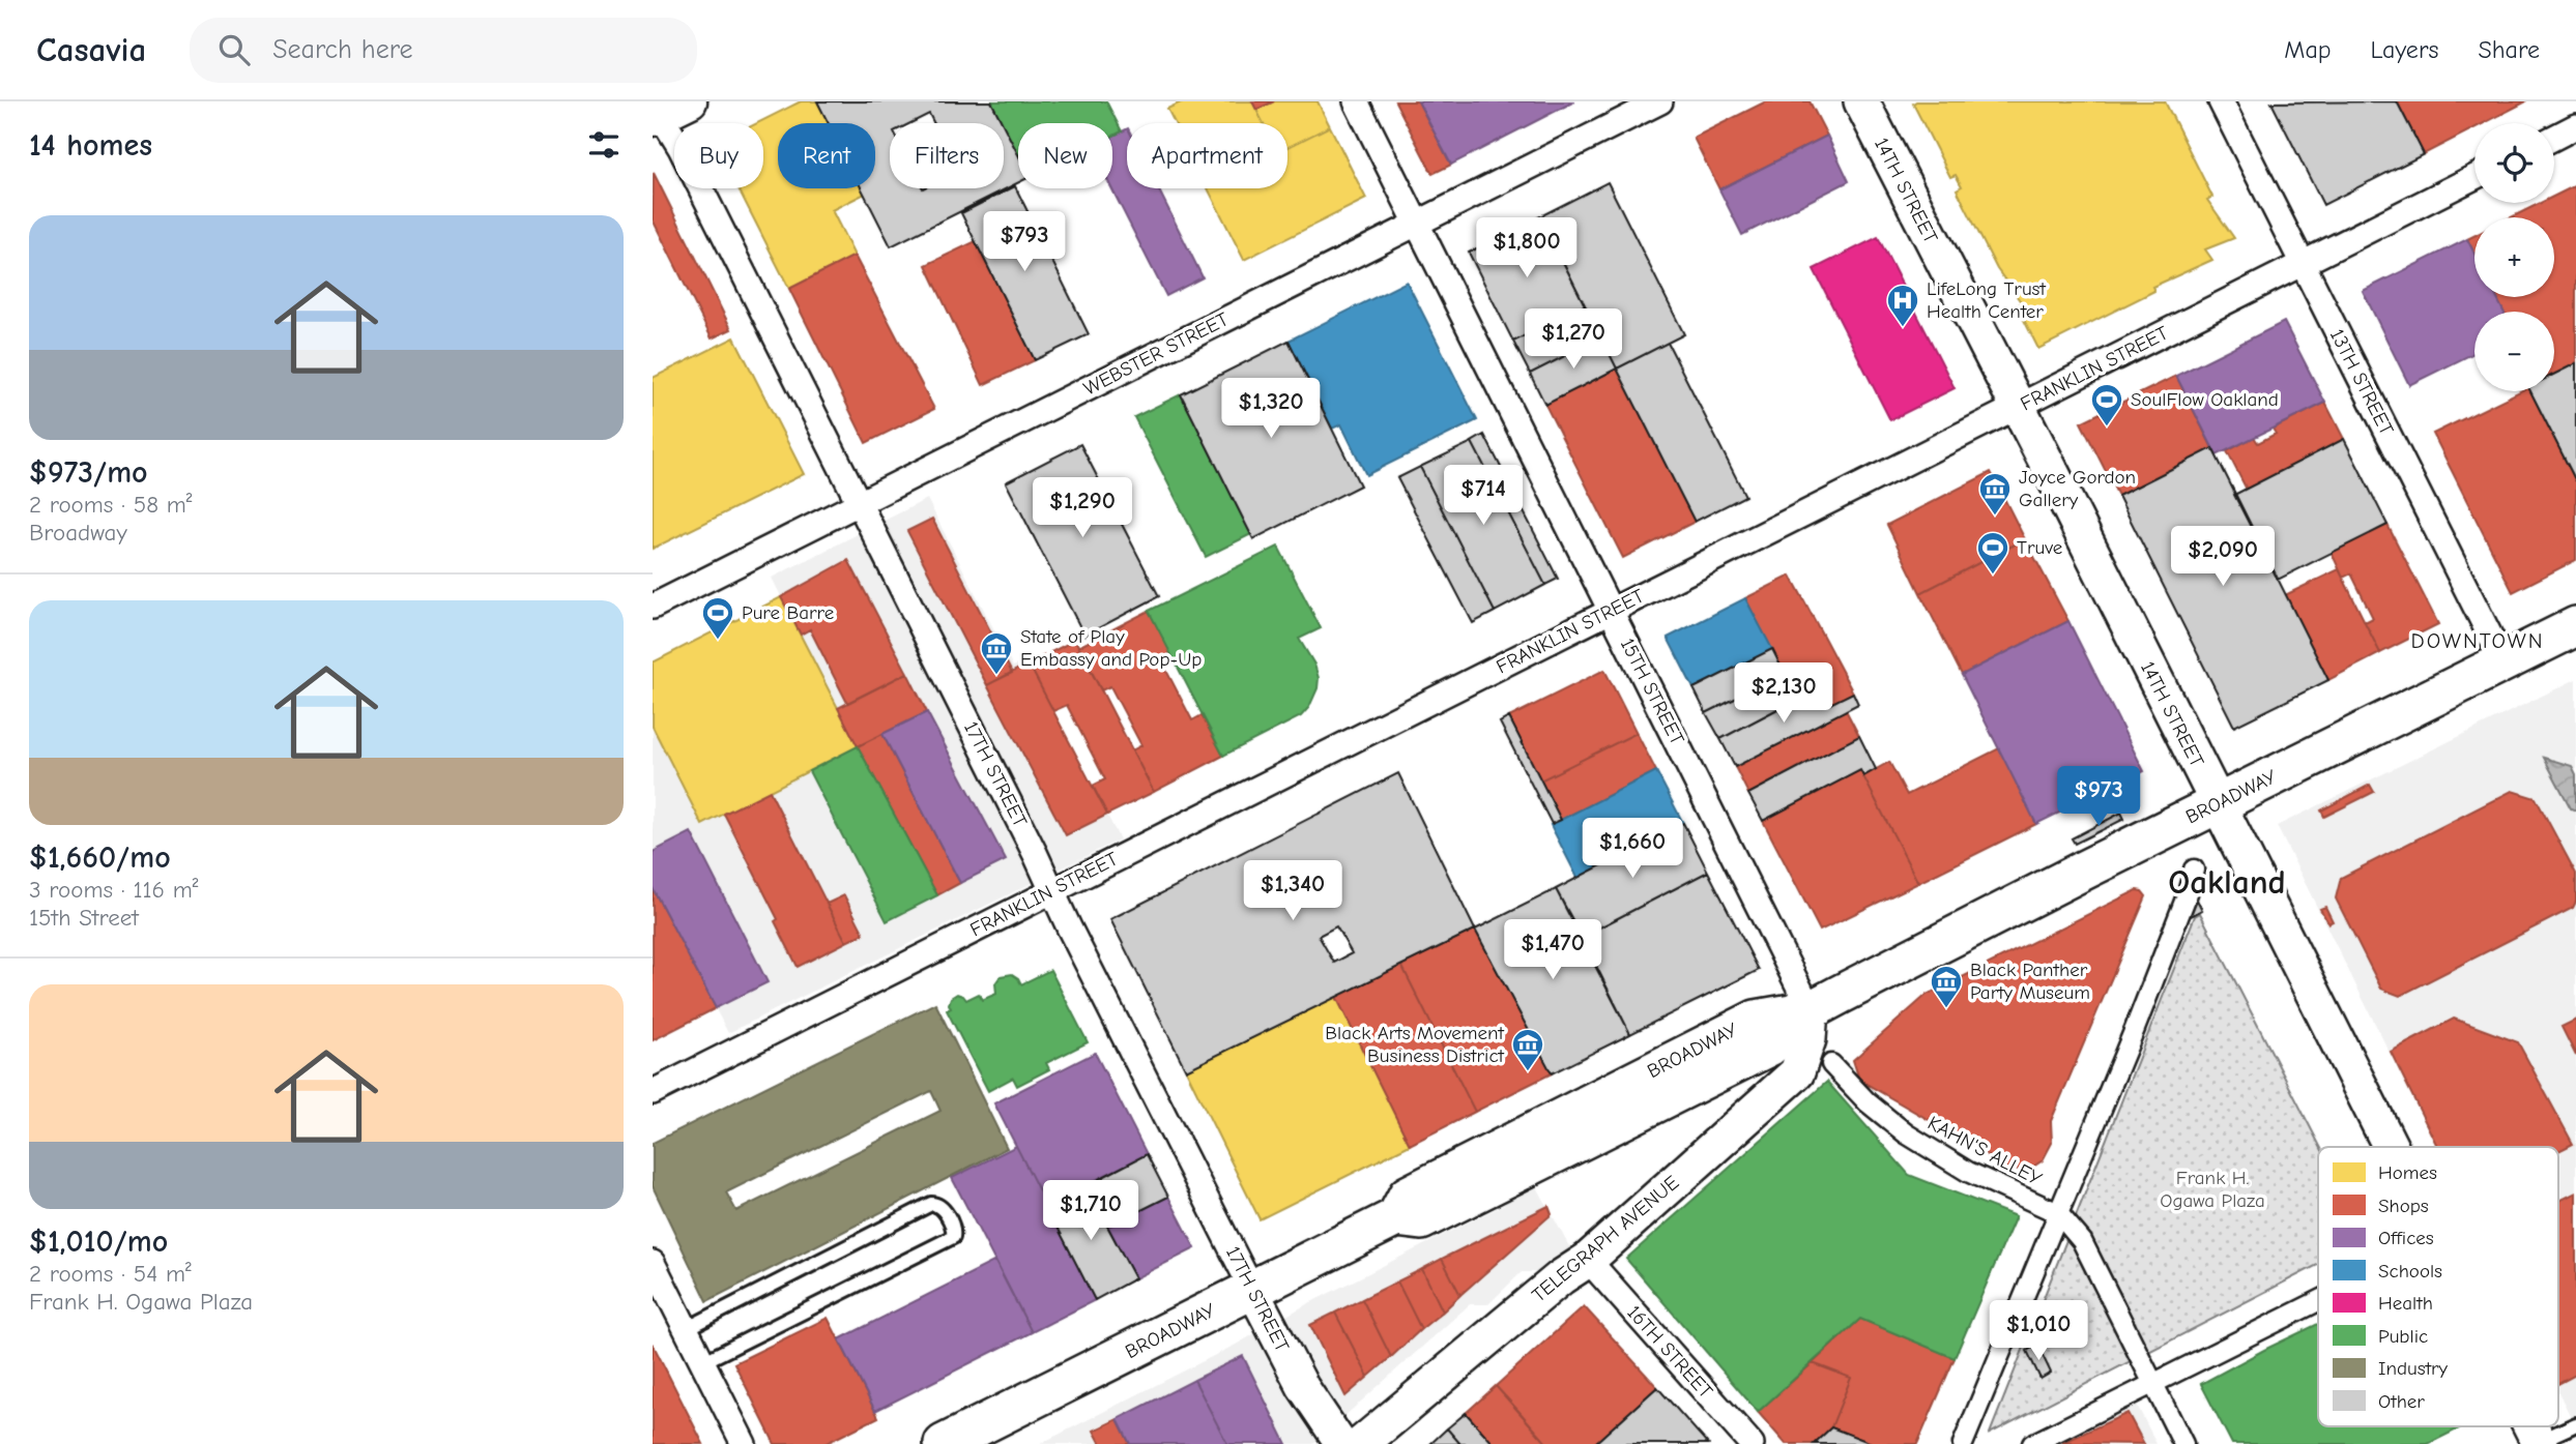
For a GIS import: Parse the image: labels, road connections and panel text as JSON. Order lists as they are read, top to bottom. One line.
{"streets":{"main road":["14TH STREET","BROADWAY","TELEGRAPH AVENUE"],"street":["WEBSTER STREET","FRANKLIN STREET","13TH STREET","15TH STREET","17TH STREET","KAHN'S ALLEY","16TH STREET"]},"crossings":[["14TH STREET","FRANKLIN STREET"],["14TH STREET","BROADWAY"],["WEBSTER STREET","15TH STREET"],["WEBSTER STREET","17TH STREET"],["FRANKLIN STREET","13TH STREET"],["FRANKLIN STREET","15TH STREET"],["FRANKLIN STREET","17TH STREET"],["13TH STREET","BROADWAY"],["15TH STREET","BROADWAY"],["15TH STREET","TELEGRAPH AVENUE"],["17TH STREET","BROADWAY"],["BROADWAY","TELEGRAPH AVENUE"],["TELEGRAPH AVENUE","16TH STREET"]],"districts":["DOWNTOWN","Oakland"],"parks":["Frank H. Ogawa Plaza"],"places":{"hospital":["LifeLong Trust Health Center"],"sports":["SoulFlow Oakland","Truve","Pure Barre"],"museum":["Joyce Gordon Gallery","State of Play Embassy and Pop-Up","Black Panther Party Museum","Black Arts Movement Business District"]},"legend":["Homes","Shops","Offices","Schools","Health","Public","Industry","Other"],"page":{"header":"Casavia","search":"Search here","nav":["Map","Layers","Share"],"heading":"14 homes","map_buttons":["+","−"],"chip":["Buy","Rent","Filters","New","Apartment"],"list":[{"name":"$973/mo","note":"2 rooms · 58 m² · Broadway"},{"name":"$1,660/mo","note":"3 rooms · 116 m² · 15th Street"},{"name":"$1,010/mo","note":"2 rooms · 54 m² · Frank H. Ogawa Plaza"}],"price":["$793","$1,800","$1,270","$1,320","$714","$1,290","$2,090","$2,130","$973","$1,660","$1,340","$1,470","$1,710","$1,010"]}}
